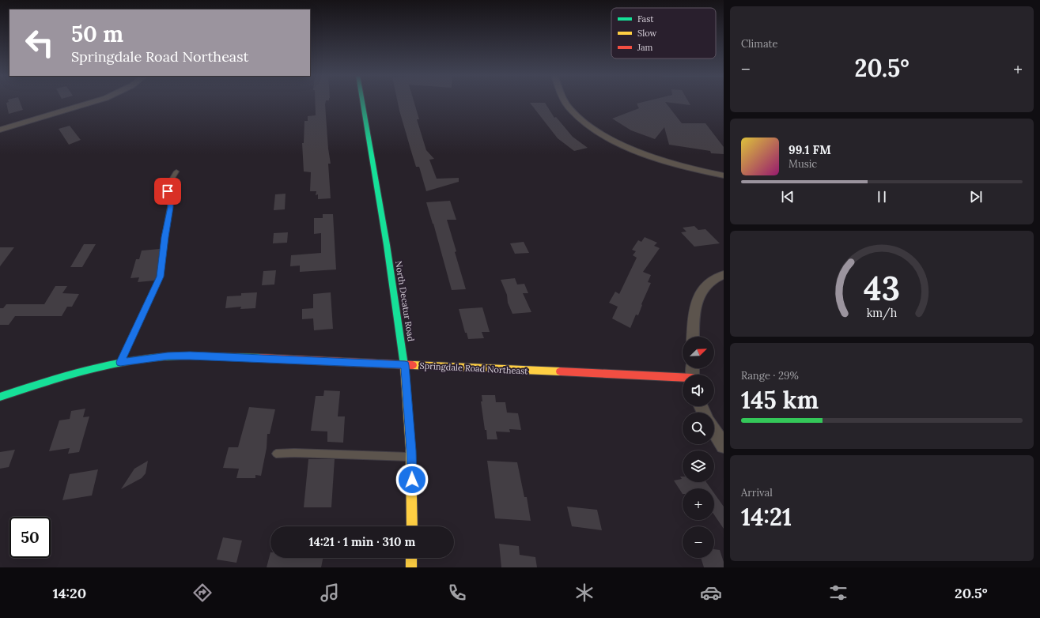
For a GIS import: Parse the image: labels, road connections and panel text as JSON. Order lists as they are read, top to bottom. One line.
{"streets":{"main road":["North Decatur Road","Springdale Road Northeast"]},"crossings":[["North Decatur Road","Springdale Road Northeast"]],"legend":["Fast","Slow","Jam"],"north":"top right","page":{"tile":["Climate",["Range · 29%","145 km"],["Arrival","14:21"]],"turn":["50 m","Springdale Road Northeast"],"heat":["−","20.5°","+"],"song":["99.1 FM","Music"],"map_buttons":["+","−"],"limit":"50","trip":"14:21 · 1 min · 310 m","tabs":["14:20","20.5°"],"gauge":["43","km/h"]}}
